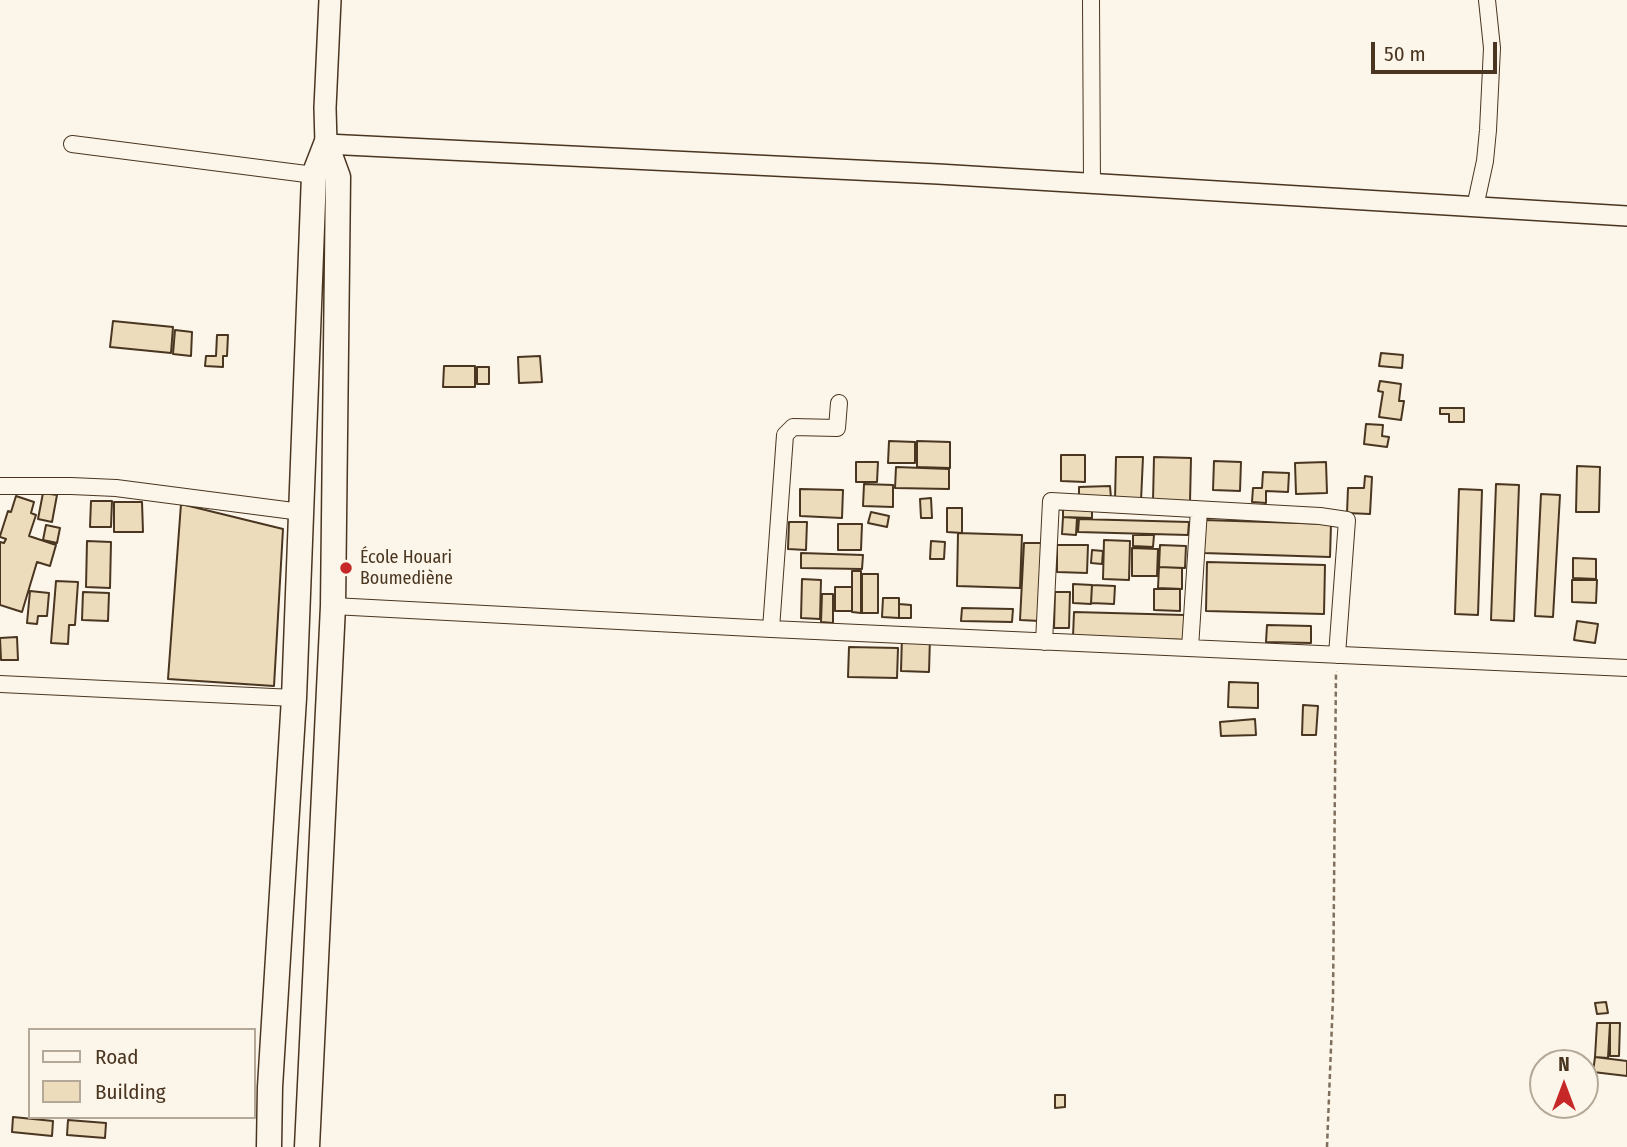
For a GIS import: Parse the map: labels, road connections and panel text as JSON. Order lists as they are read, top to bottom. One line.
{"places":["École Houari Boumediène"],"legend":["Road","Building"],"scale_bar":"50 m","north":"top"}
